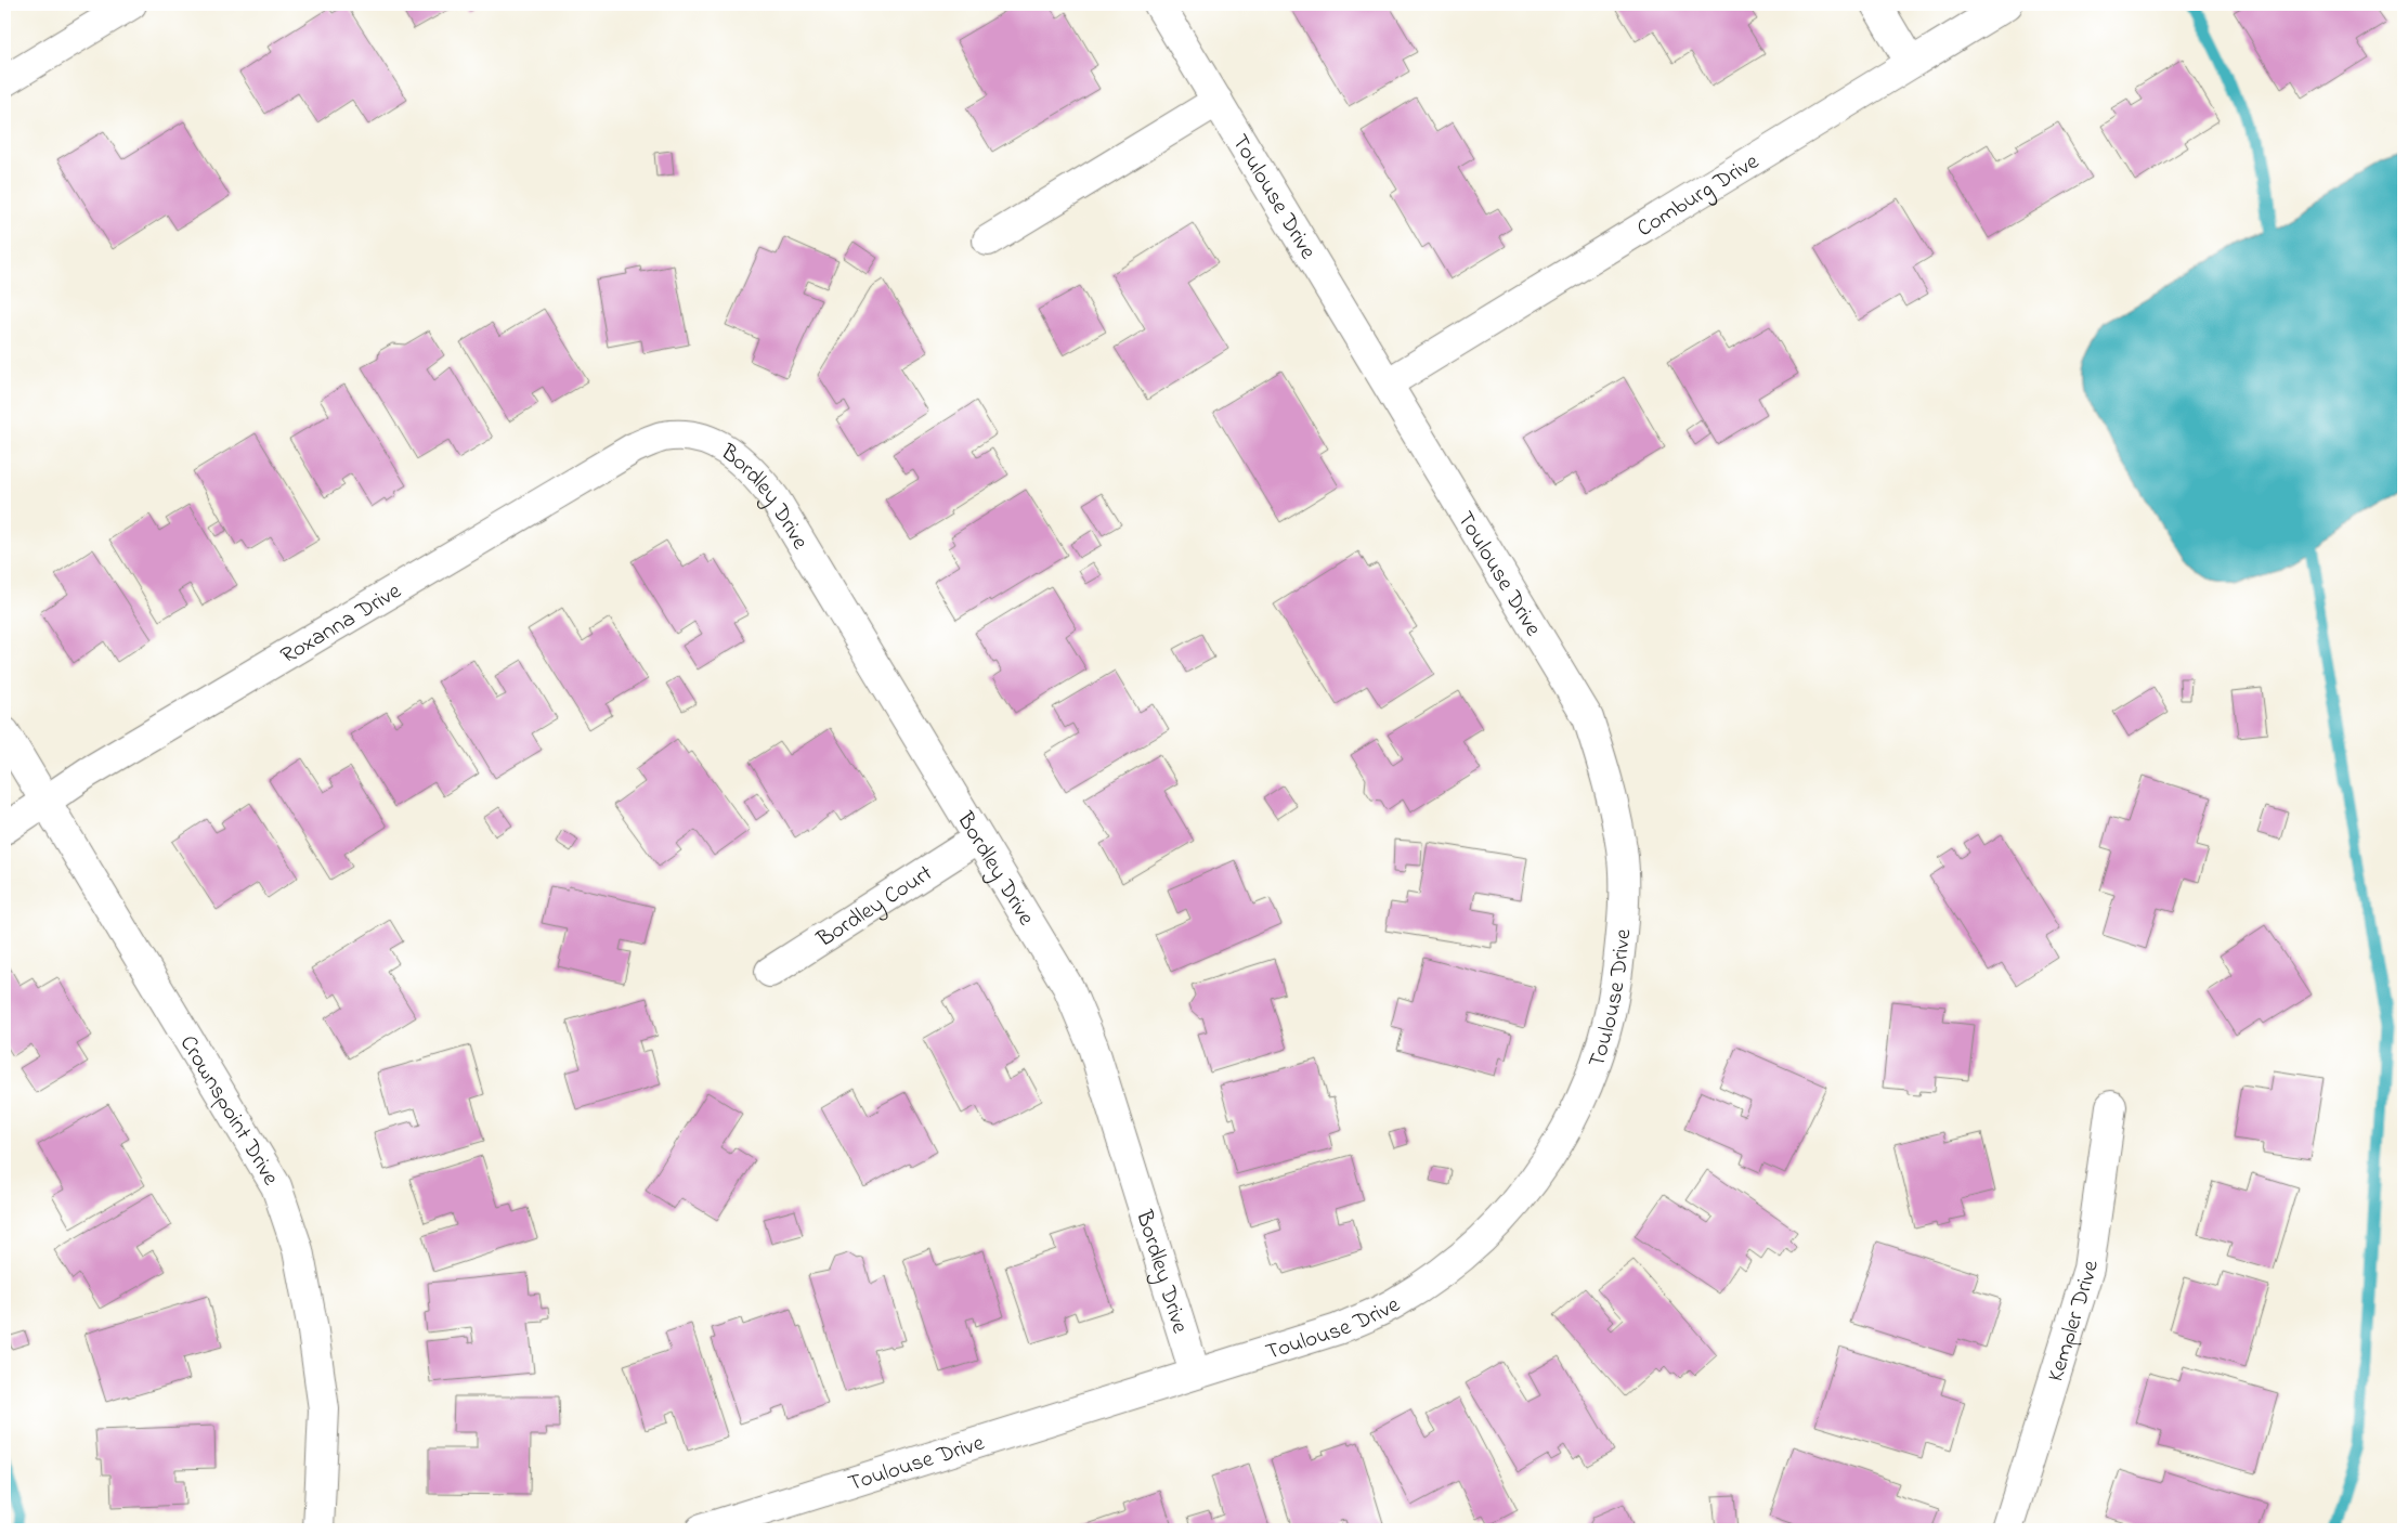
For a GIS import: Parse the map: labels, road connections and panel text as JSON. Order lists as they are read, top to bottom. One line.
{"streets":{"street":["Comburg Drive","Toulouse Drive","Bordley Drive","Roxanna Drive","Bordley Court","Crownspoint Drive","Kempler Drive"]},"crossings":[["Comburg Drive","Toulouse Drive"],["Toulouse Drive","Bordley Drive"],["Bordley Drive","Roxanna Drive"],["Bordley Drive","Bordley Court"],["Roxanna Drive","Crownspoint Drive"]]}
